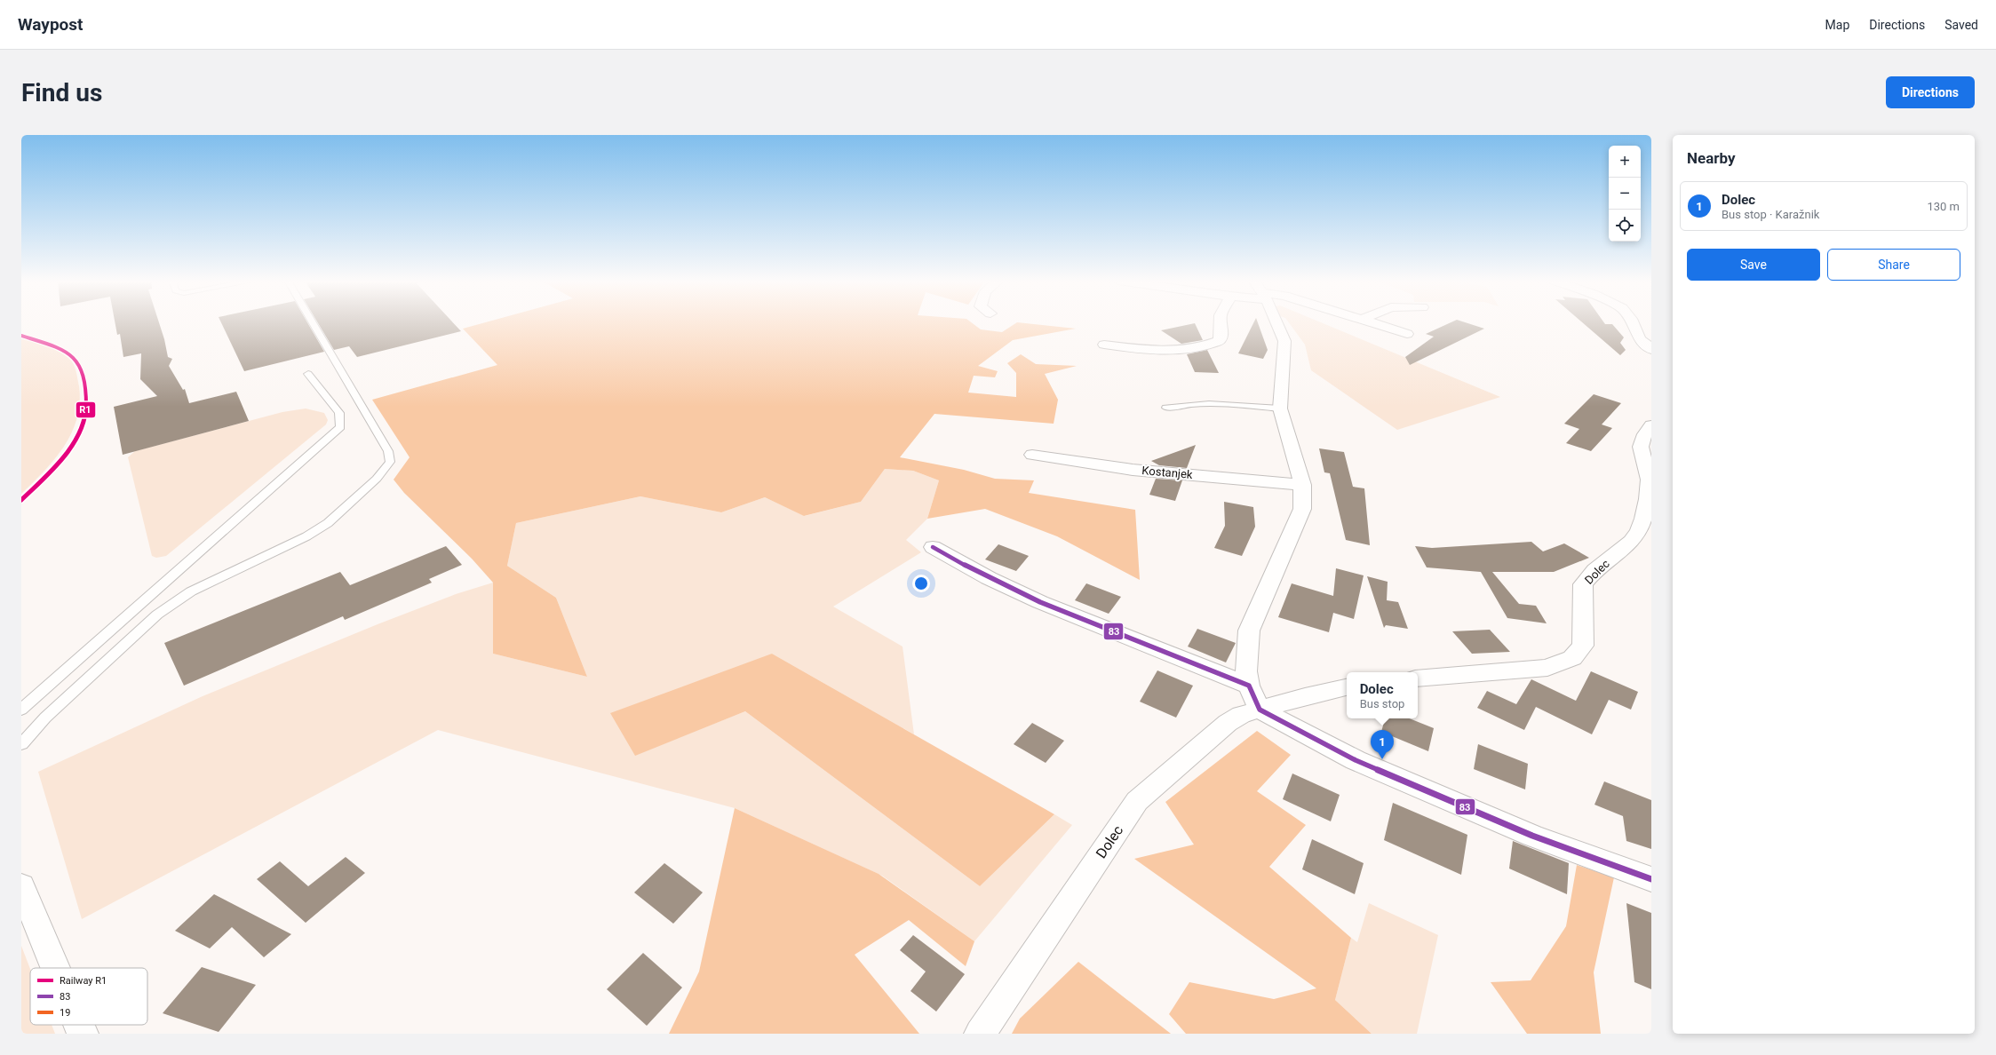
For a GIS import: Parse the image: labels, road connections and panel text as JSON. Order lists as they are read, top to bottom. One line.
{"streets":{"street":["Kostanjek","Dolec"]},"lines":["rail line R1","transit line 83"],"legend":["Railway R1","83","19"],"page":{"header":"Waypost","nav":["Map","Directions","Saved"],"buttons":["Directions",["Save","Share"]],"title":"Find us","heading":"Nearby","map_buttons":["+","−"],"list":[{"mark":"1","name":"Dolec","note":"Bus stop · Karažnik","value":"130 m"}],"popup":["Dolec","Bus stop"],"pins":"1"}}
